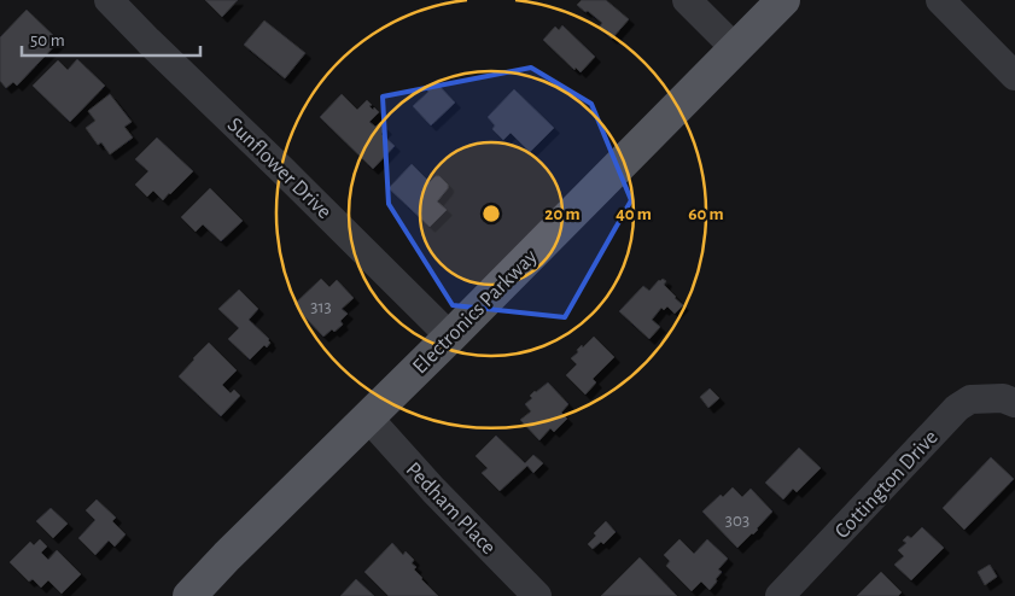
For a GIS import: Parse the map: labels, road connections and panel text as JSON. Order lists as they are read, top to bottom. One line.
{"streets":{"main road":["Electronics Parkway"],"street":["Sunflower Drive","Cottington Drive","Pedham Place"]},"crossings":[["Sunflower Drive","Electronics Parkway"],["Electronics Parkway","Pedham Place"]],"house_numbers":["313","303"],"scale_bar":"50 m","rings":["20 m","40 m","60 m"]}
